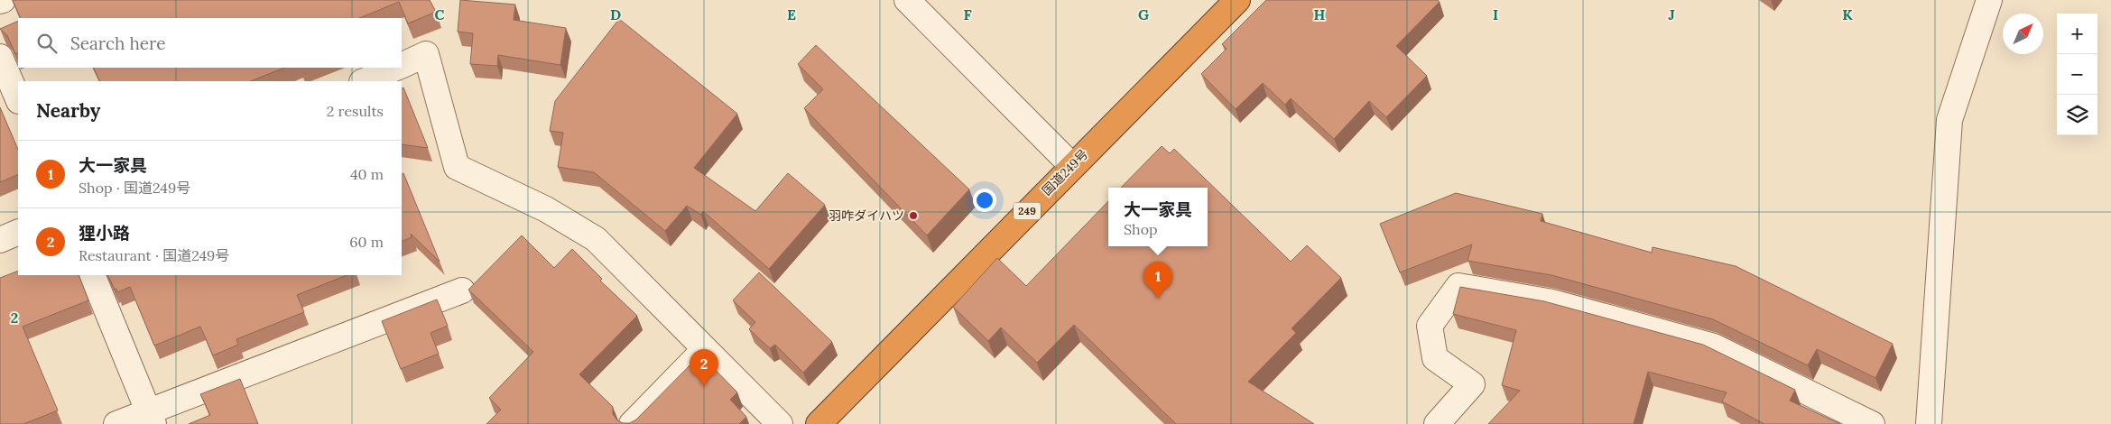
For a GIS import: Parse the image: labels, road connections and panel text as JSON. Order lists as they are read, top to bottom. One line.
{"streets":{"highway":["国道249号","249"]},"places":["羽咋ダイハツ"],"north":"top right","page":{"map_buttons":["+","−"],"search":"Search here","heading":["Nearby","2 results"],"list":[{"mark":"1","name":"大一家具","note":"Shop · 国道249号","value":"40 m"},{"mark":"2","name":"狸小路","note":"Restaurant · 国道249号","value":"60 m"}],"popup":["大一家具","Shop"],"pins":["1","2"]},"grid":{"columns":["C","D","E","F","G","H","I","J","K"],"rows":["2"]}}
